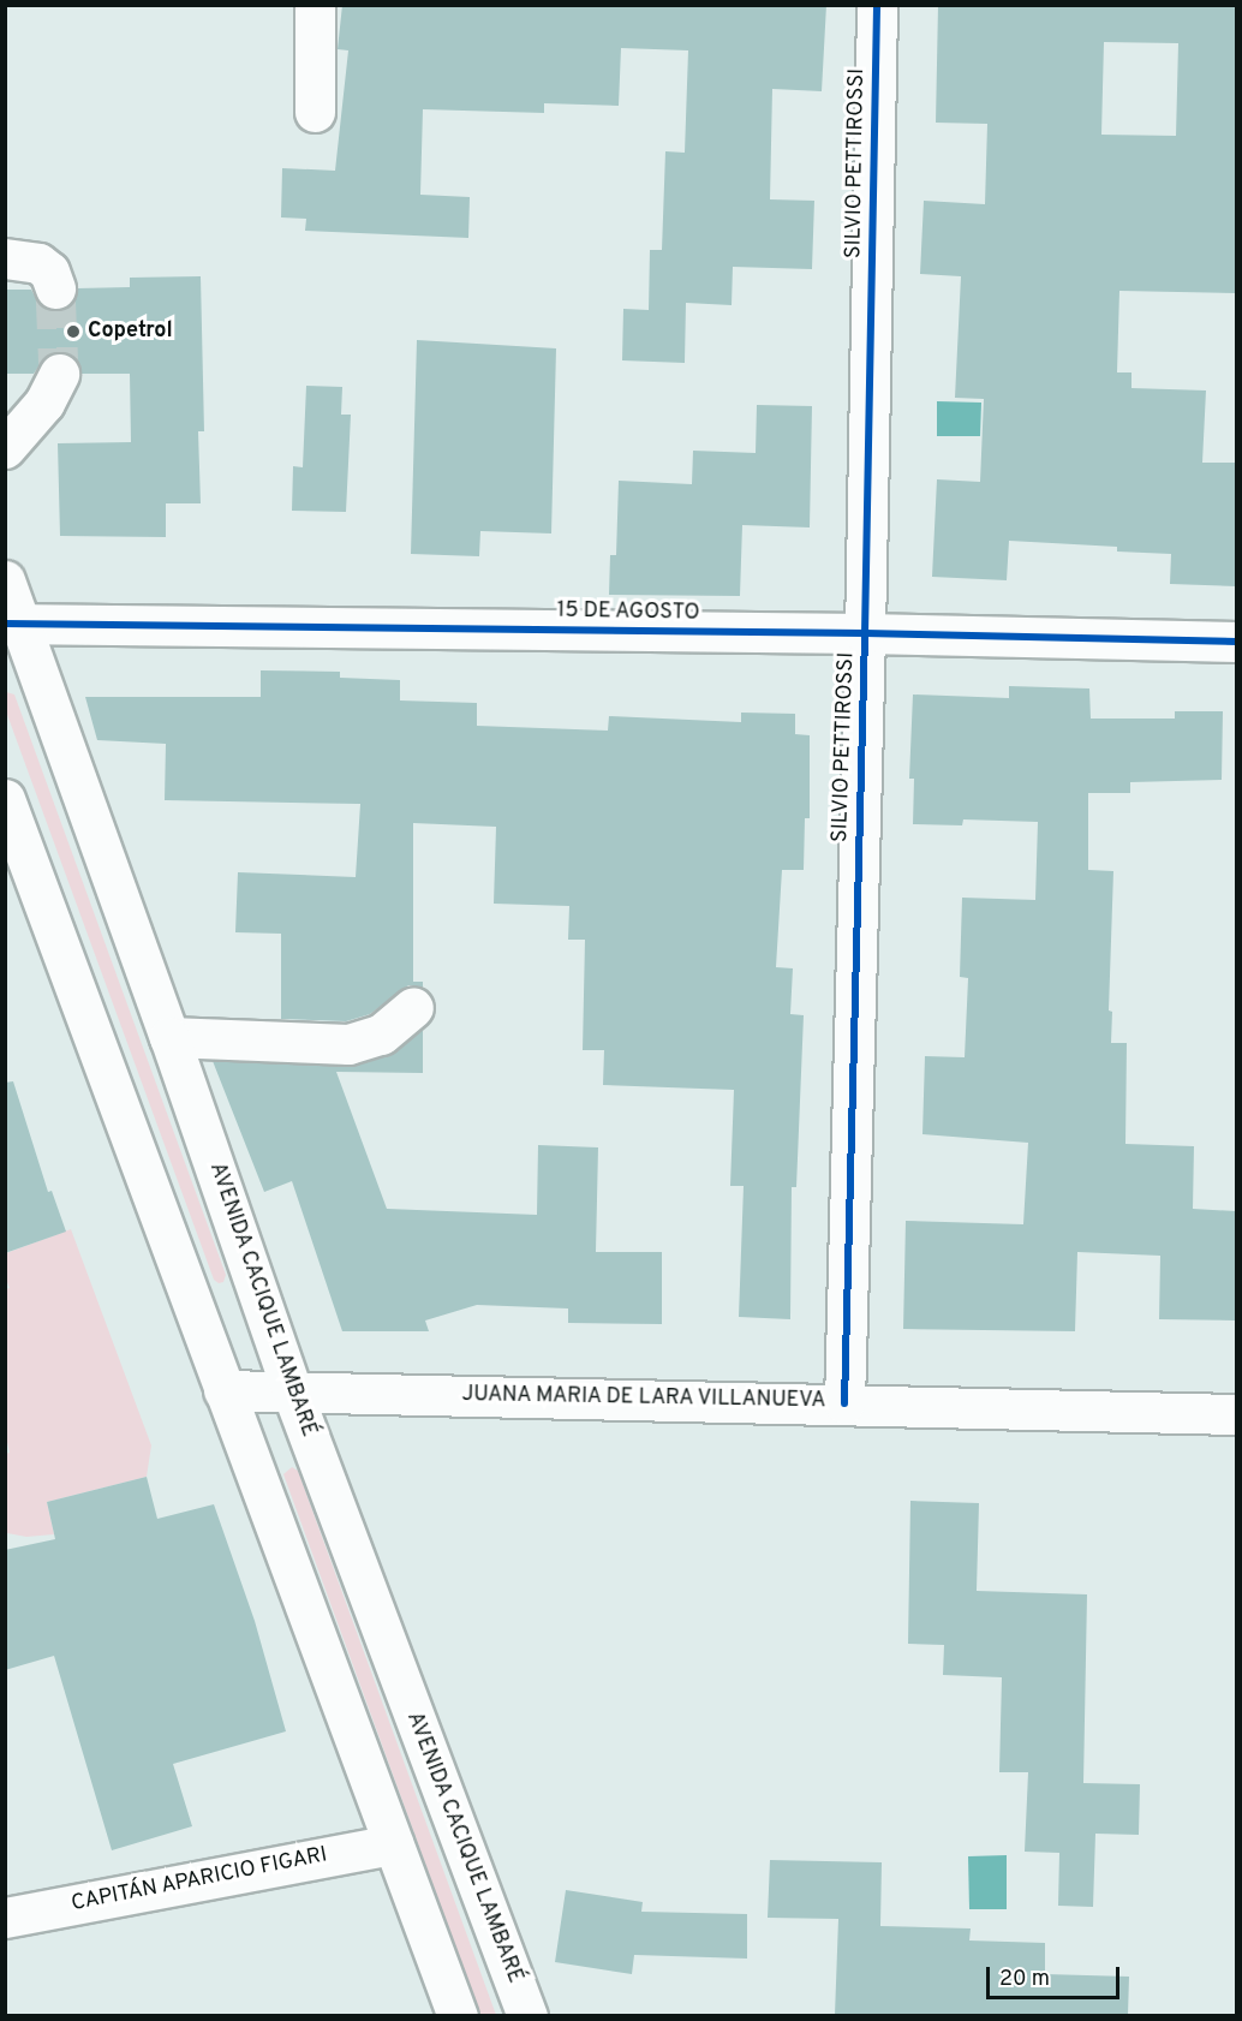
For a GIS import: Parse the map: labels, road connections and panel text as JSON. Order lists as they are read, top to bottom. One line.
{"streets":{"street":["SILVIO PETTIROSSI","15 DE AGOSTO","AVENIDA CACIQUE LAMBARÉ","JUANA MARIA DE LARA VILLANUEVA","CAPITÁN APARICIO FIGARI"]},"crossings":[["SILVIO PETTIROSSI","15 DE AGOSTO"],["SILVIO PETTIROSSI","JUANA MARIA DE LARA VILLANUEVA"],["15 DE AGOSTO","AVENIDA CACIQUE LAMBARÉ"],["AVENIDA CACIQUE LAMBARÉ","JUANA MARIA DE LARA VILLANUEVA"]],"places":["Copetrol"],"scale_bar":"20 m"}
